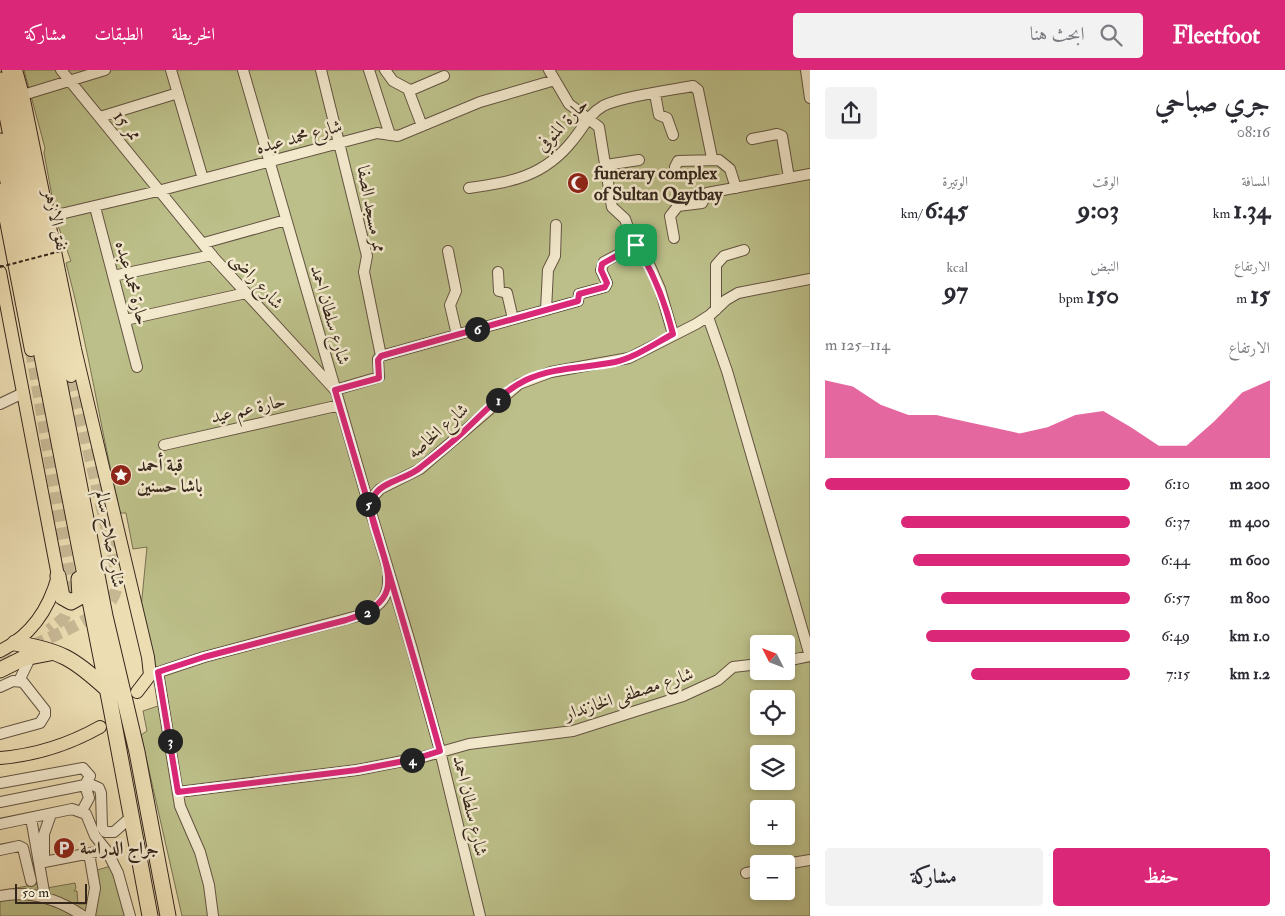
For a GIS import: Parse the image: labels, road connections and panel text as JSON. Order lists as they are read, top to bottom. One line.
{"streets":{"highway":["شارع صلاح سالم"],"main road":["نفق الازهر"],"street":["حارة المنوفي","ممر 15","شارع محمد عبده","ممر مسجد الصفا","شارع راضى","حارة محمد عبده","شارع سلطان احمد","حارة عم عيد","شارع الخاصه","شارع مصطفى الخازندار"]},"crossings":[["ممر 15","شارع محمد عبده"],["ممر 15","شارع راضى"],["شارع محمد عبده","ممر مسجد الصفا"],["شارع محمد عبده","شارع راضى"],["شارع محمد عبده","حارة محمد عبده"],["شارع محمد عبده","شارع سلطان احمد"],["شارع راضى","شارع سلطان احمد"],["شارع سلطان احمد","حارة عم عيد"],["شارع سلطان احمد","شارع الخاصه"],["شارع سلطان احمد","شارع مصطفى الخازندار"]],"places":{"mosque":["funerary complex of Sultan Qaytbay"],"place":["قبة أحمد باشا حسنين"],"parking":["جراج الدراسة"]},"scale_bar":"50 m","north":"top left","page":{"header":"Fleetfoot","search":"ابحث هنا","nav":["الخريطة","الطبقات","مشاركة"],"heading":["جري صباحي","08:16"],"stats":[["المسافة","1.34 km"],["الوقت","9:03"],["الوتيرة","6:45 /km"],["الارتفاع","15 m"],["النبض","150 bpm"],["kcal","97"]],"pins":["6","1","5","2","3","4"],"chart":["الارتفاع","114–125 m"],"list":[{"name":"200 m","note":"6:10"},{"name":"400 m","note":"6:37"},{"name":"600 m","note":"6:44"},{"name":"800 m","note":"6:57"},{"name":"1.0 km","note":"6:49"},{"name":"1.2 km","note":"7:15"}],"map_buttons":["+","−"],"buttons":["حفظ","مشاركة"],"scale":"50 m"}}
